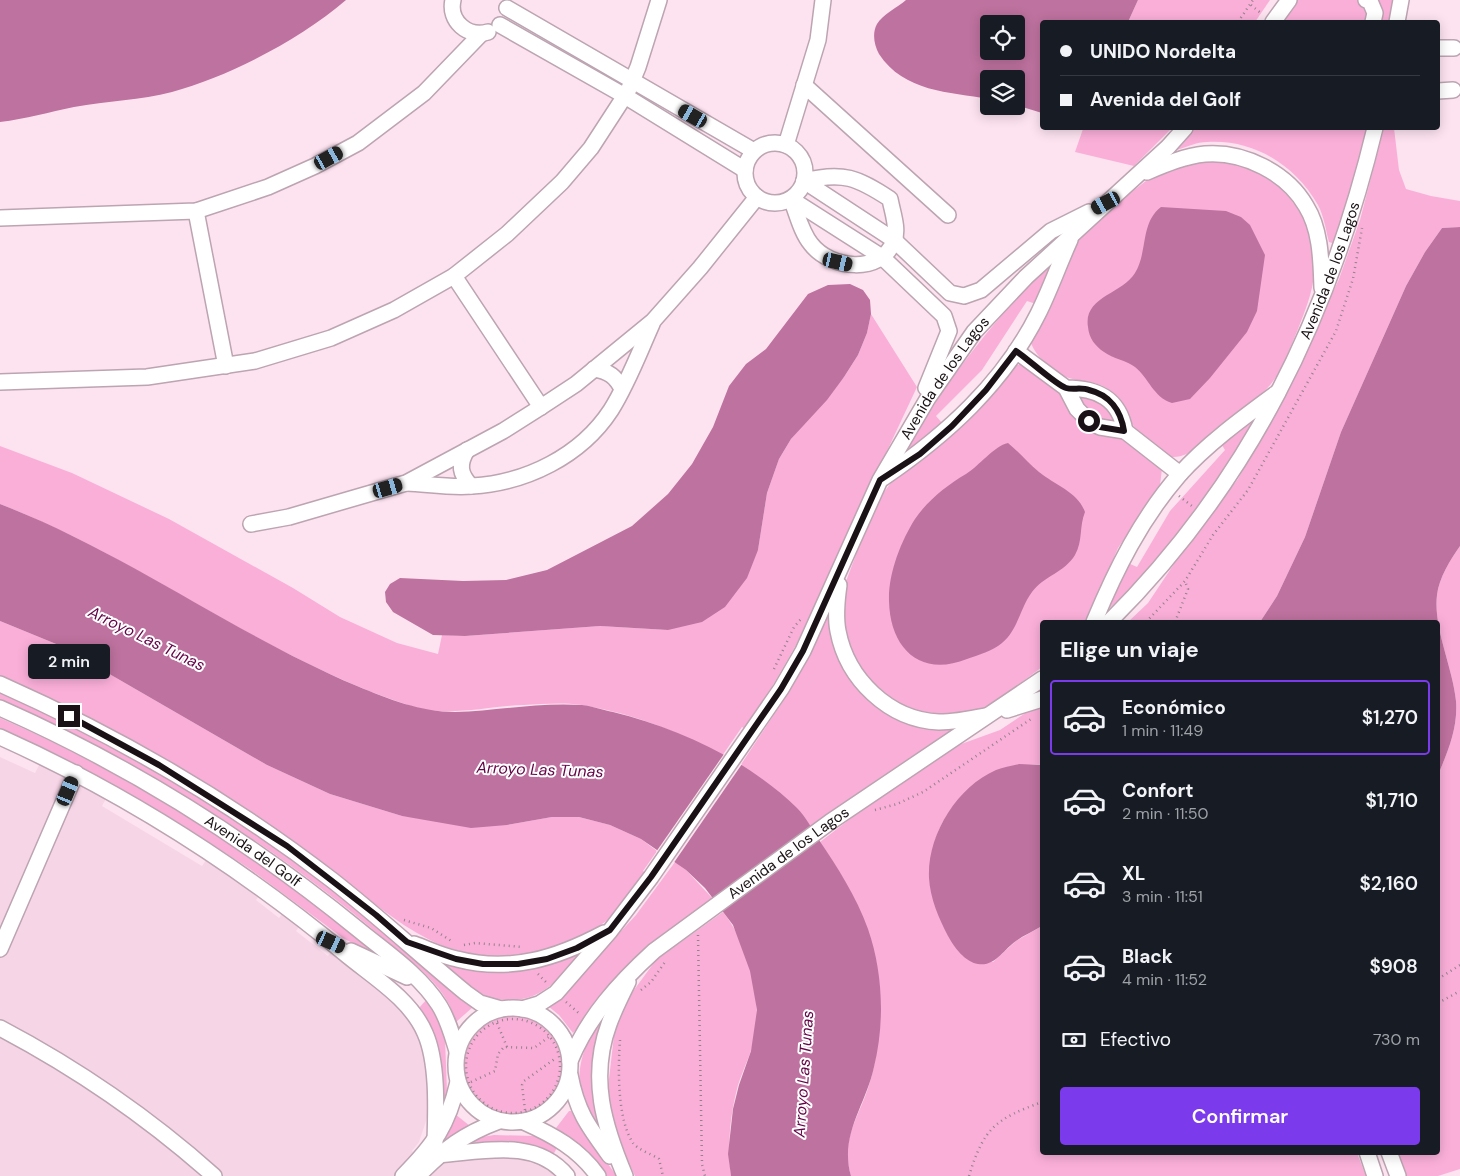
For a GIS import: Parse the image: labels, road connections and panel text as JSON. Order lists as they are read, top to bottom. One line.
{"streets":{"street":["Avenida de los Lagos","Avenida del Golf"]},"water":["Arroyo Las Tunas"],"page":{"banner":["UNIDO Nordelta","Avenida del Golf"],"heading":"Elige un viaje","bubble":"2 min","list":[{"name":"Económico","note":"1 min · 11:49","value":"$1,270"},{"name":"Confort","note":"2 min · 11:50","value":"$1,710"},{"name":"XL","note":"3 min · 11:51","value":"$2,160"},{"name":"Black","note":"4 min · 11:52","value":"$908"}],"pay":["Efectivo","730 m"],"buttons":"Confirmar"}}
